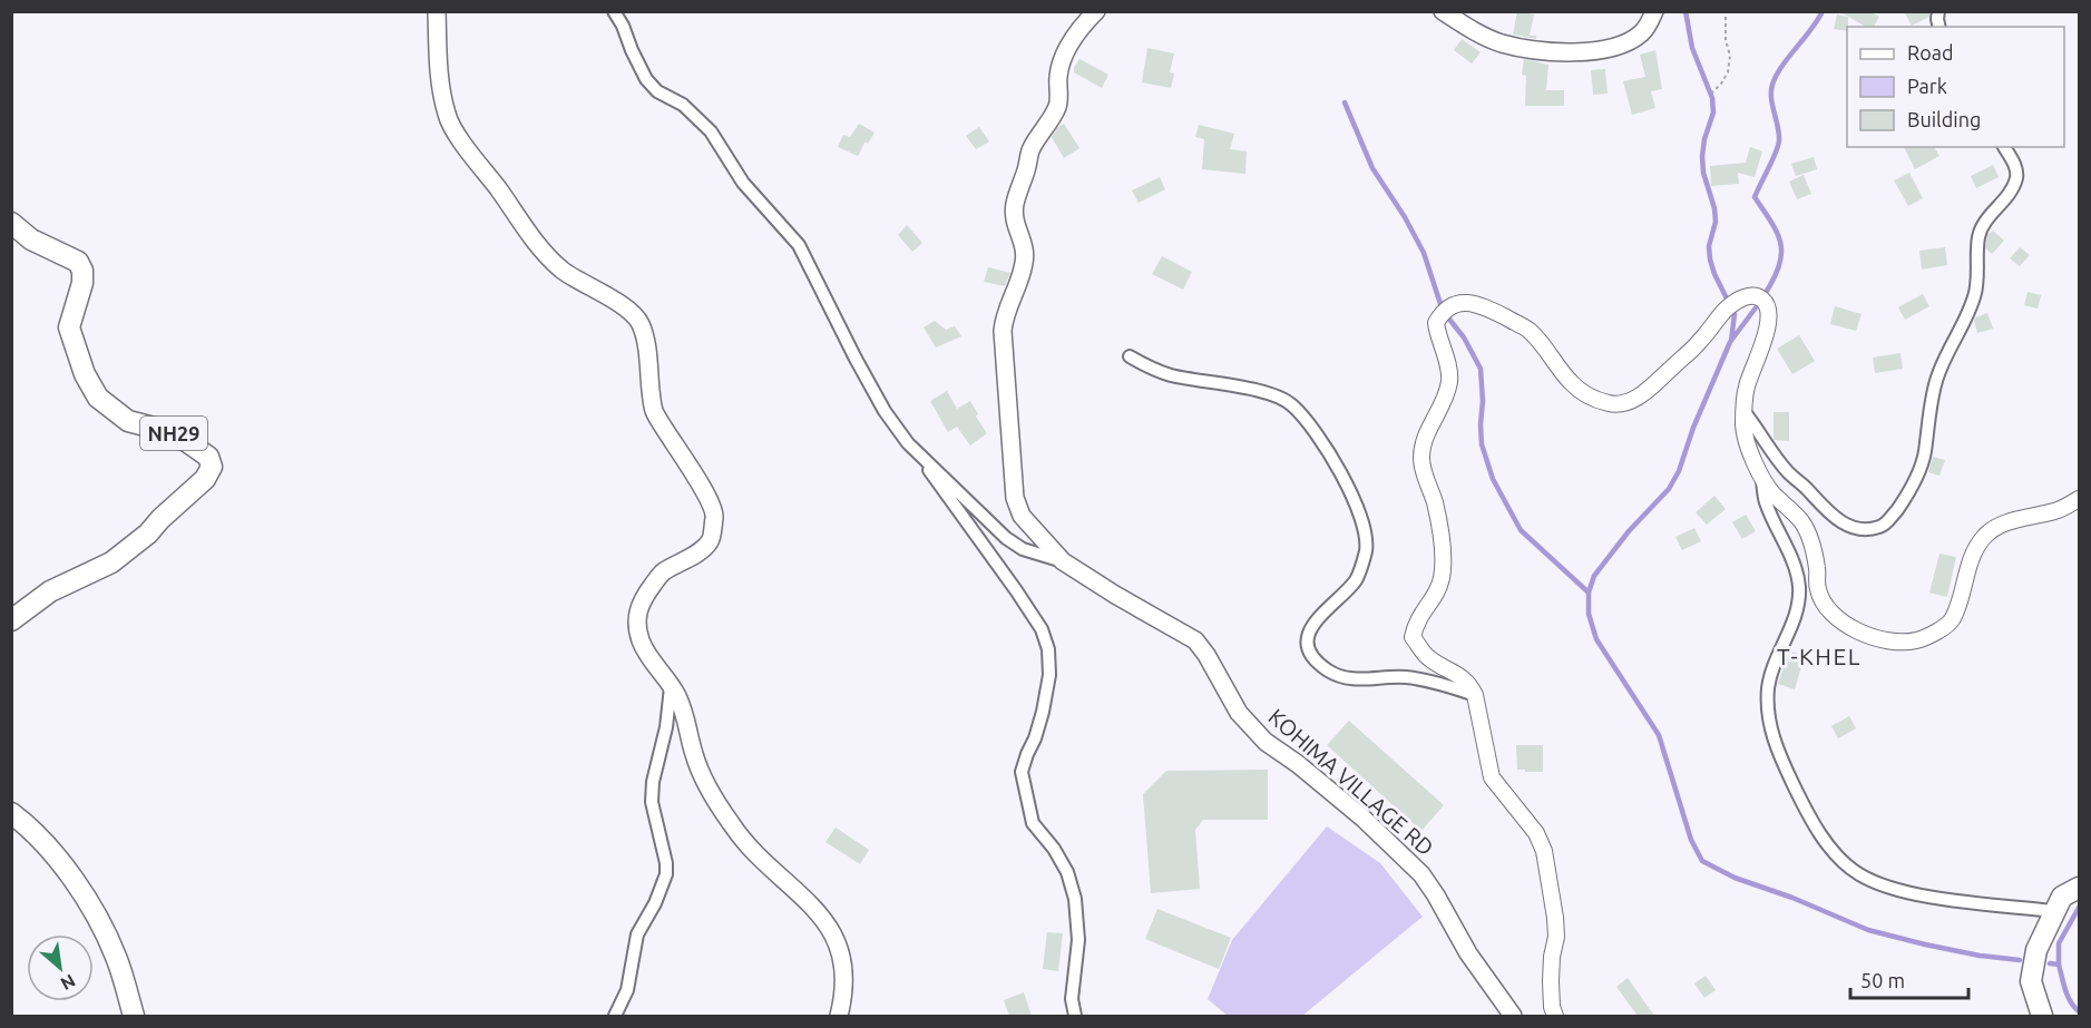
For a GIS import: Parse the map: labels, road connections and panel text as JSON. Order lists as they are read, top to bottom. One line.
{"streets":{"highway":["NH29"],"main road":["KOHIMA VILLAGE RD"]},"districts":["T-KHEL"],"legend":["Road","Park","Building"],"scale_bar":"50 m","north":"bottom right"}
